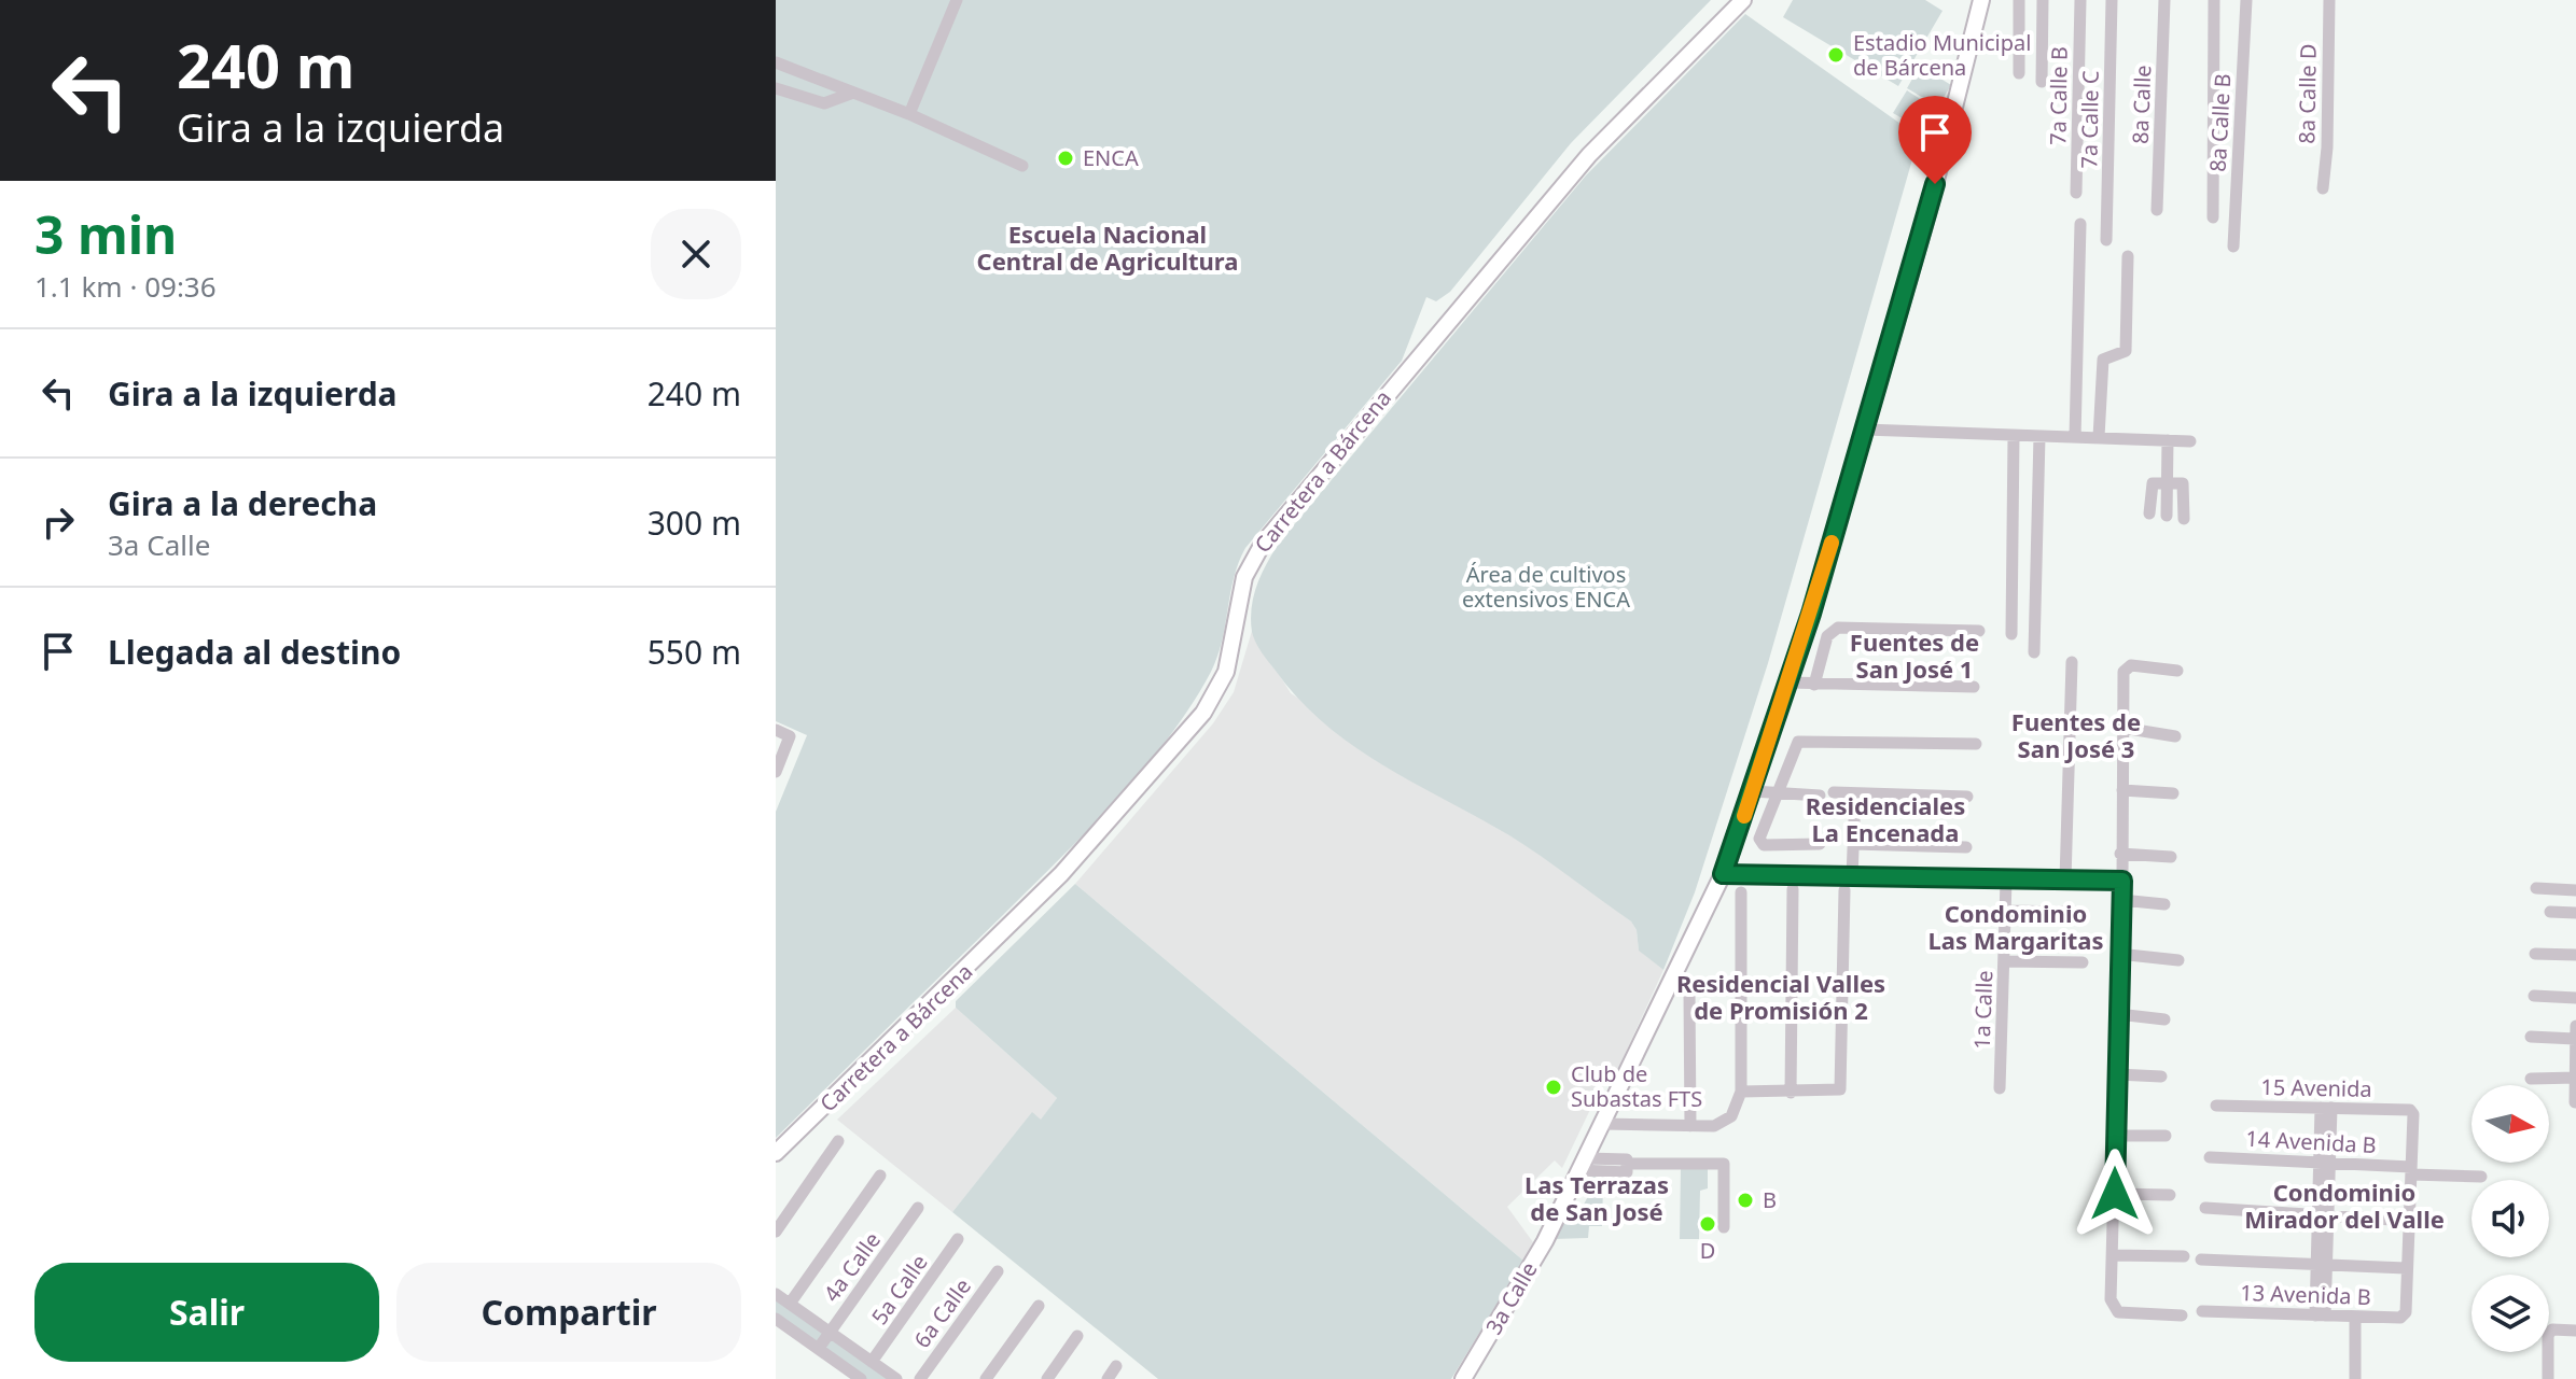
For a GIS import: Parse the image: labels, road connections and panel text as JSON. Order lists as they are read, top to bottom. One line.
{"streets":{"main road":["Carretera a Bárcena","3a Calle"],"street":["8a Calle D","7a Calle B","8a Calle","7a Calle C","8a Calle B","1a Calle","15 Avenida","14 Avenida B","4a Calle","5a Calle","13 Avenida B","6a Calle"]},"crossings":[["15 Avenida","14 Avenida B"]],"districts":["Escuela Nacional Central de Agricultura","Fuentes de San José 1","Fuentes de San José 3","Residenciales La Encenada","Condominio Las Margaritas","Residencial Valles de Promisión 2","Las Terrazas de San José","Condominio Mirador del Valle"],"parks":["Área de cultivos extensivos ENCA"],"places":["Estadio Municipal de Bárcena","ENCA","Club de Subastas FTS","B","D"],"north":"right","page":{"turn":["240 m","Gira a la izquierda"],"heading":["3 min","1.1 km · 09:36"],"list":[{"name":"Gira a la izquierda","value":"240 m"},{"name":"Gira a la derecha","note":"3a Calle","value":"300 m"},{"name":"Llegada al destino","value":"550 m"}],"buttons":["Salir","Compartir"]}}
